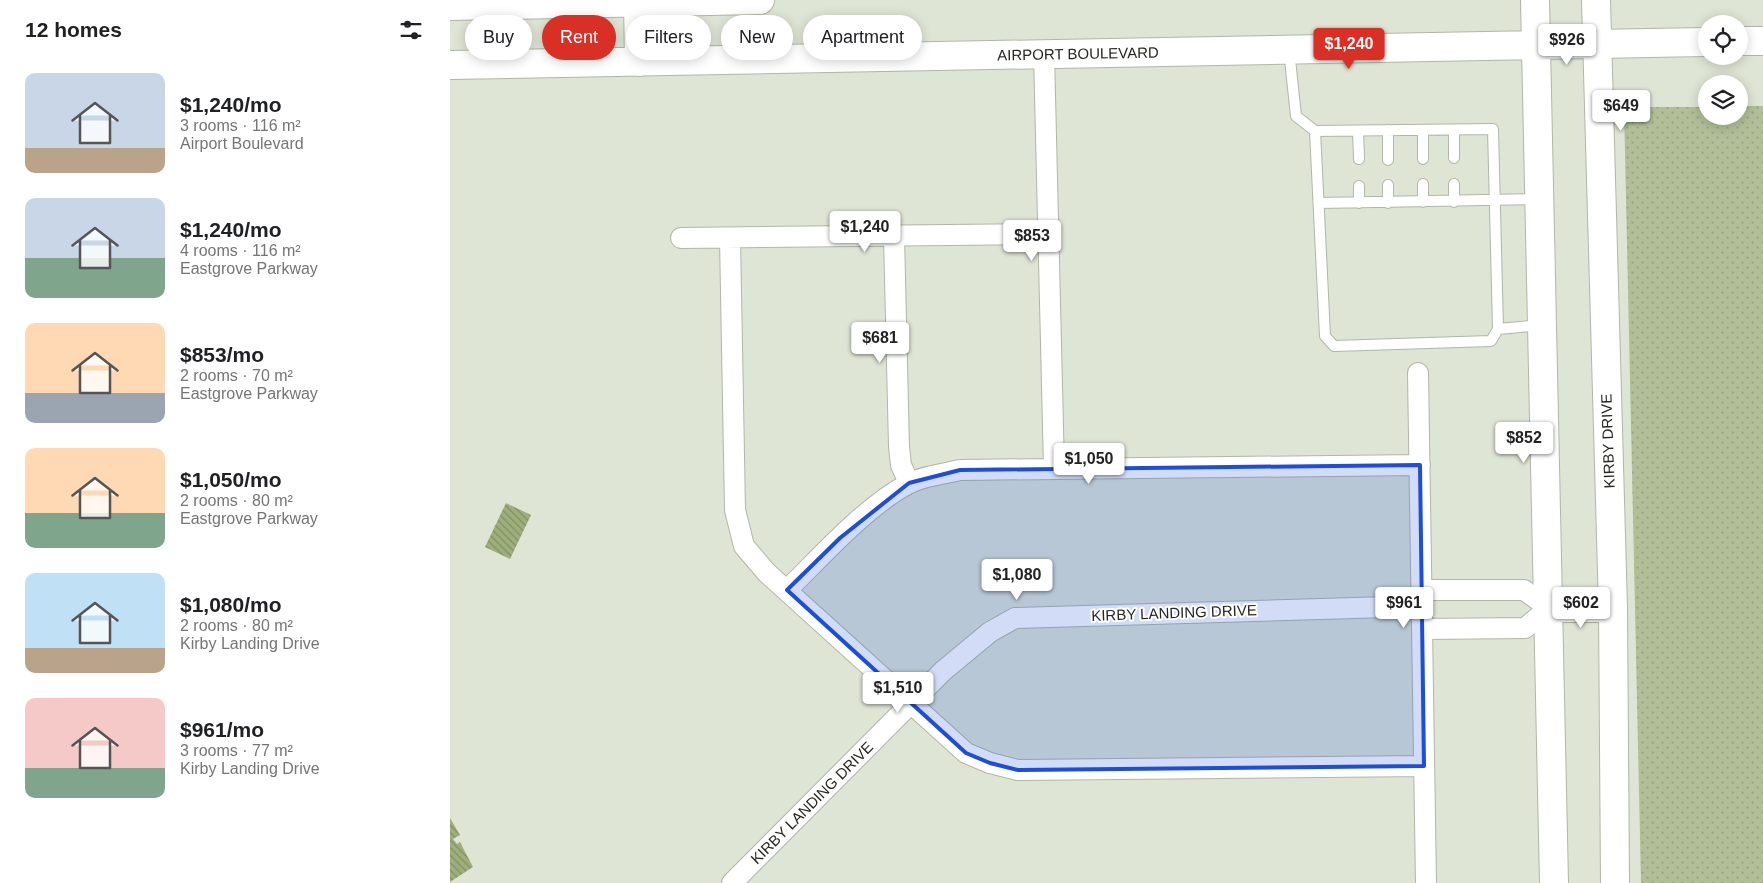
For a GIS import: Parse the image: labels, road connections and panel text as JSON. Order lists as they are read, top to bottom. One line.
{"streets":{"street":["AIRPORT BOULEVARD","KIRBY DRIVE","KIRBY LANDING DRIVE"]},"crossings":[["AIRPORT BOULEVARD","KIRBY DRIVE"]],"page":{"heading":"12 homes","chip":["Buy","Rent","Filters","New","Apartment"],"price":["$926","$1,240","$649","$1,240","$853","$681","$852","$1,050","$1,080","$961","$602","$1,510"],"list":[{"name":"$1,240/mo","note":"3 rooms · 116 m² · Airport Boulevard"},{"name":"$1,240/mo","note":"4 rooms · 116 m² · Eastgrove Parkway"},{"name":"$853/mo","note":"2 rooms · 70 m² · Eastgrove Parkway"},{"name":"$1,050/mo","note":"2 rooms · 80 m² · Eastgrove Parkway"},{"name":"$1,080/mo","note":"2 rooms · 80 m² · Kirby Landing Drive"},{"name":"$961/mo","note":"3 rooms · 77 m² · Kirby Landing Drive"}]}}
